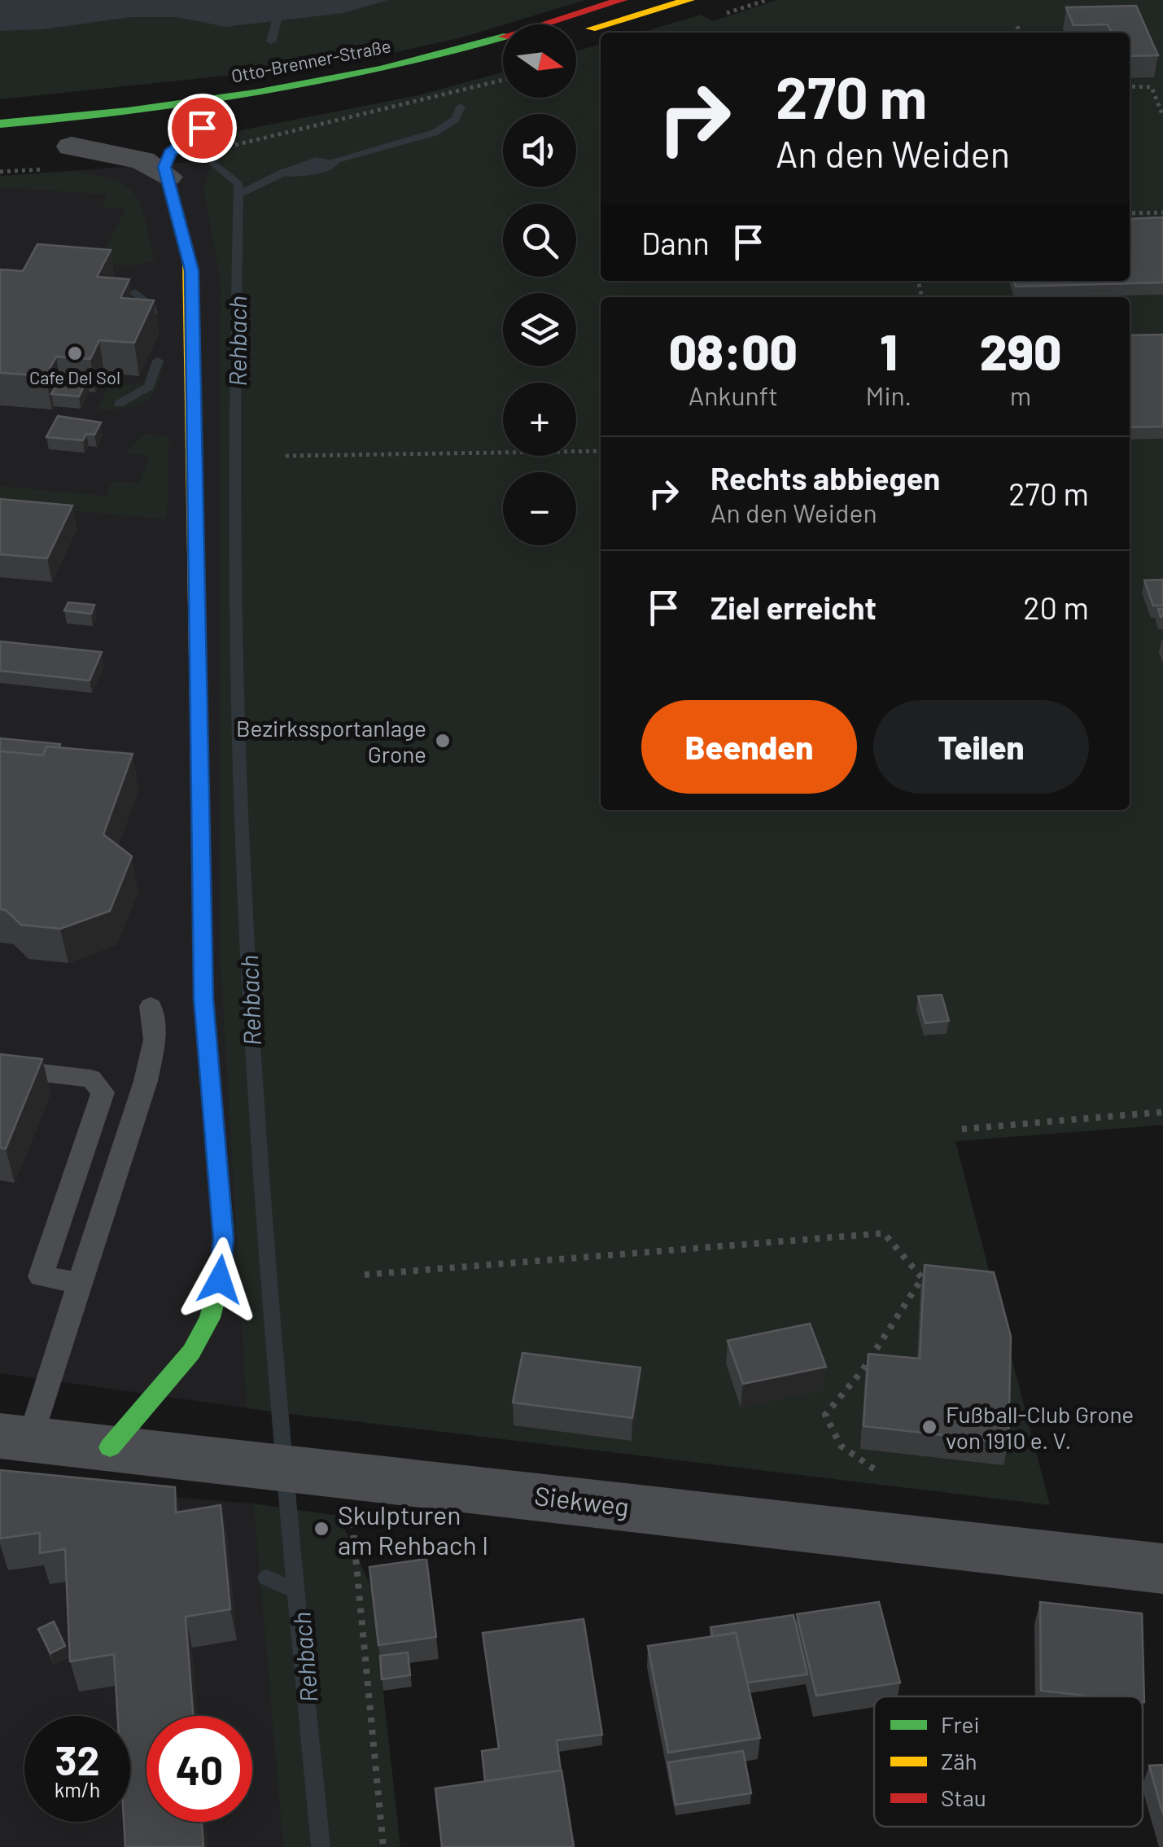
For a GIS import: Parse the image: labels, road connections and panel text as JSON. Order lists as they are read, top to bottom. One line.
{"streets":{"street":["Otto-Brenner-Straße","Siekweg"]},"water":["Rehbach"],"places":["Cafe Del Sol","Bezirkssportanlage Grone","Fußball-Club Grone von 1910 e. V.","Skulpturen am Rehbach I"],"legend":["Frei","Zäh","Stau"],"north":"right","page":{"map_buttons":["+","−"],"turn":["270 m","An den Weiden"],"then":"Dann","eta":["08:00","Ankunft","1","Min.","290","m"],"list":[{"name":"Rechts abbiegen","note":"An den Weiden","value":"270 m"},{"name":"Ziel erreicht","value":"20 m"}],"buttons":["Beenden","Teilen"],"speed":"32 km/h","limit":"40"}}
